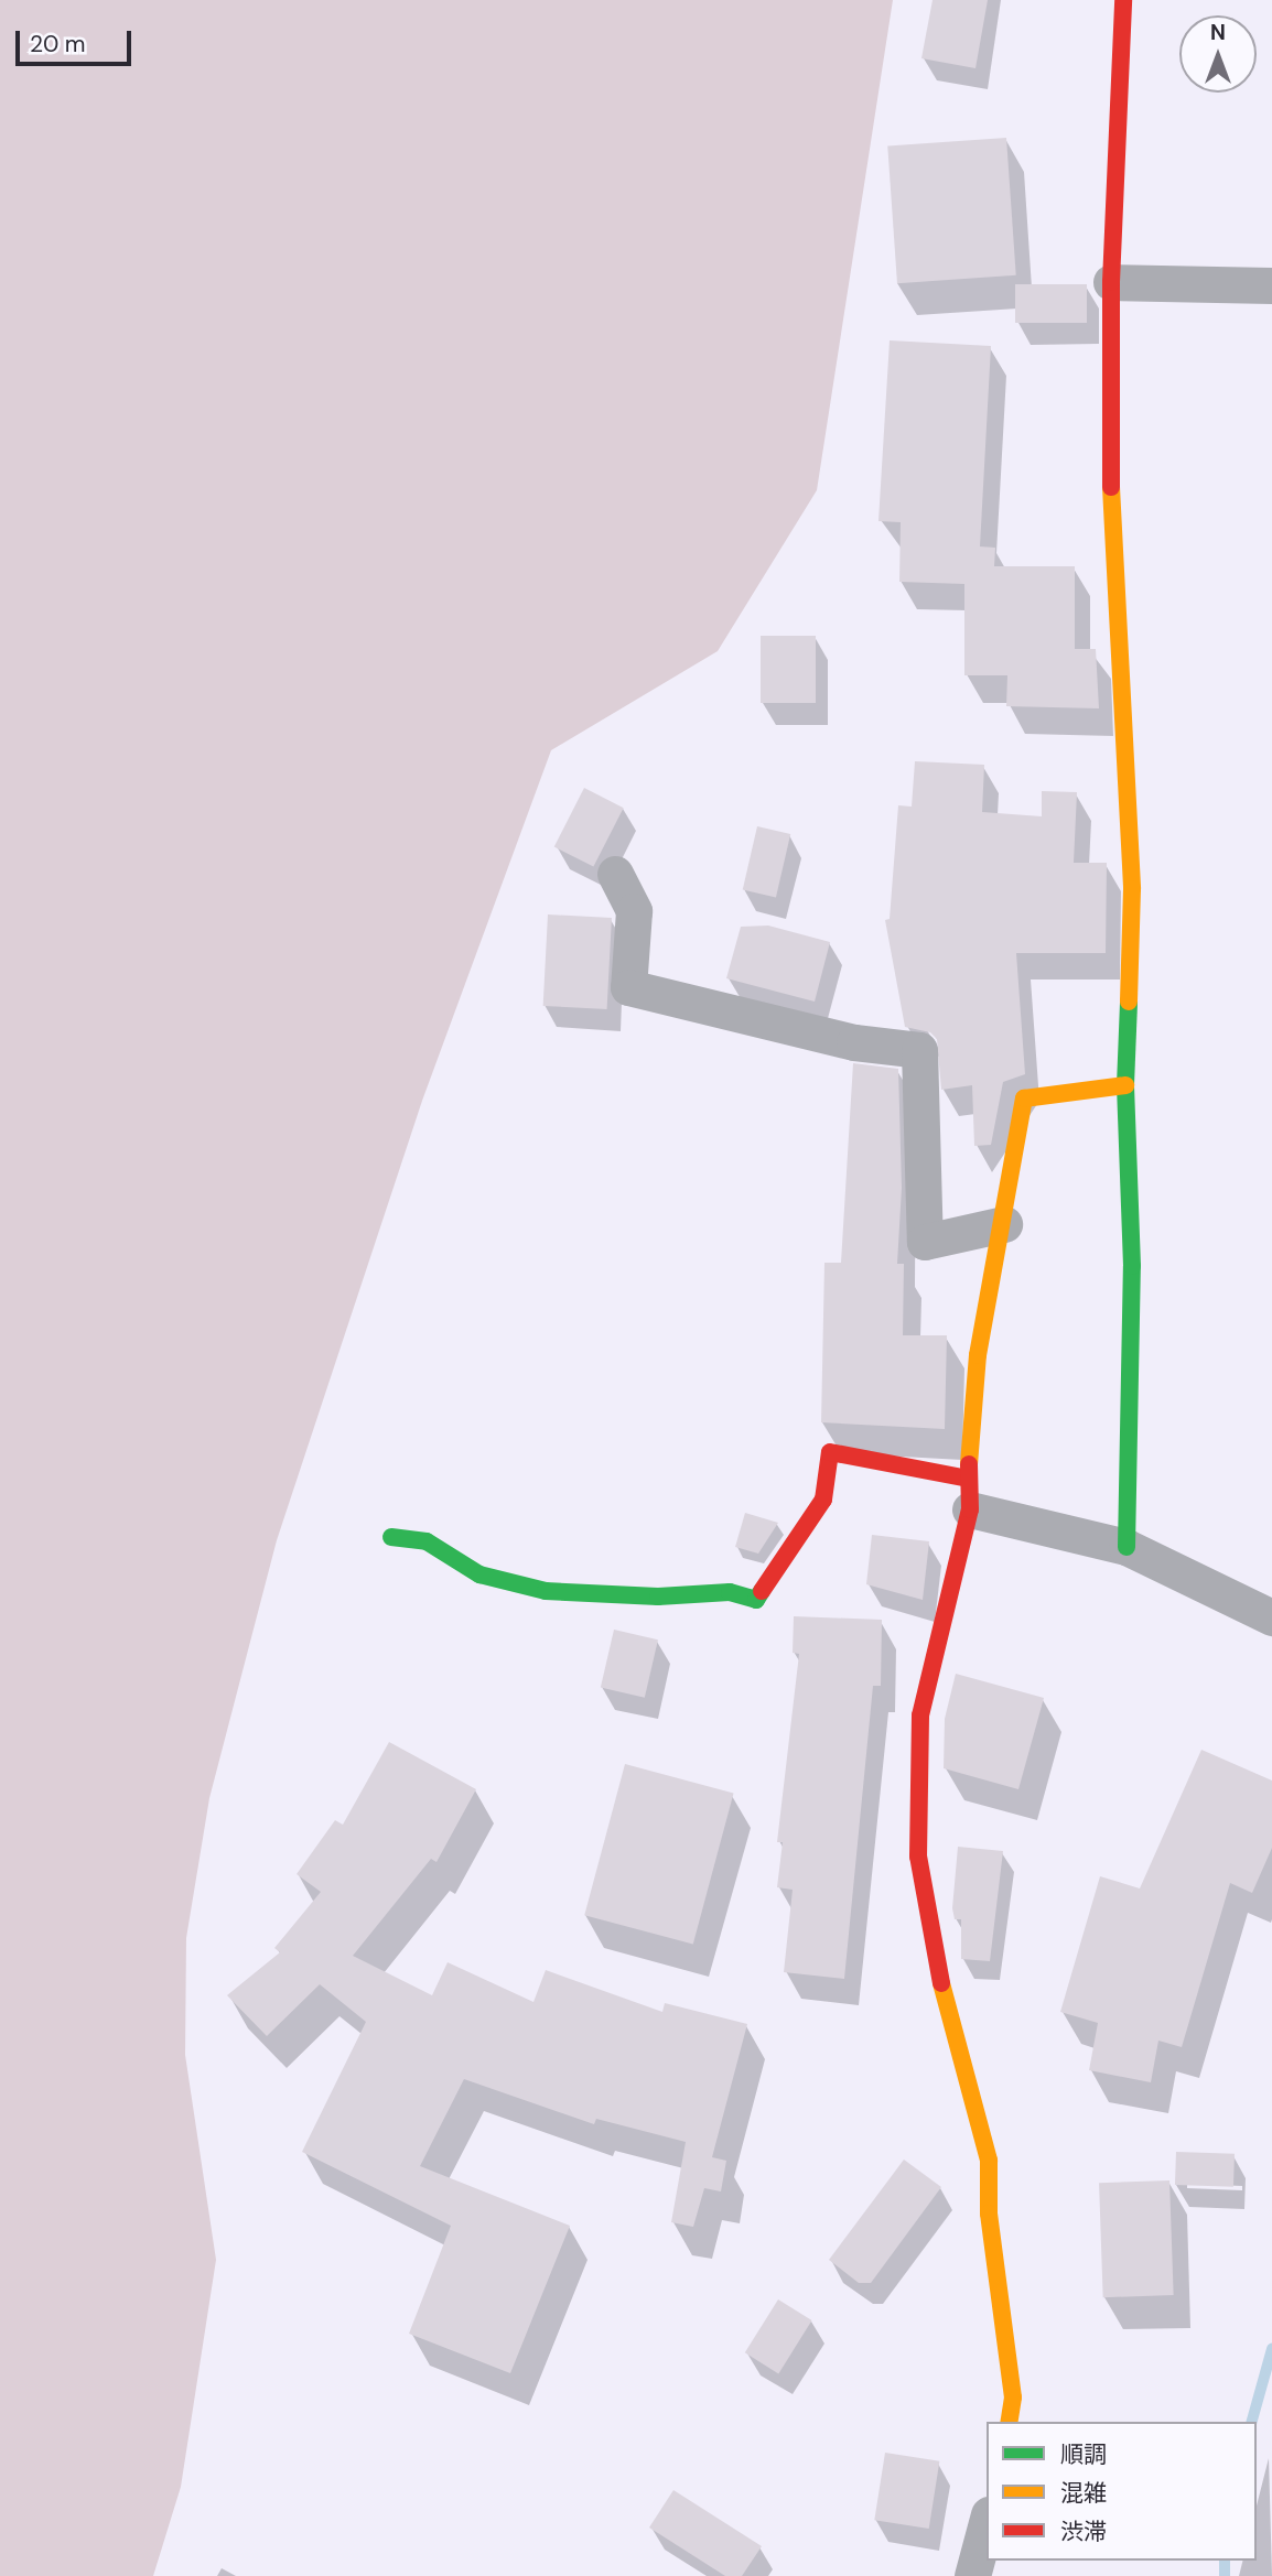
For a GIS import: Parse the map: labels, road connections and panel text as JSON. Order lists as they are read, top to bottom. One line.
{"legend":["順調","混雑","渋滞"],"scale_bar":"20 m","north":"top"}
